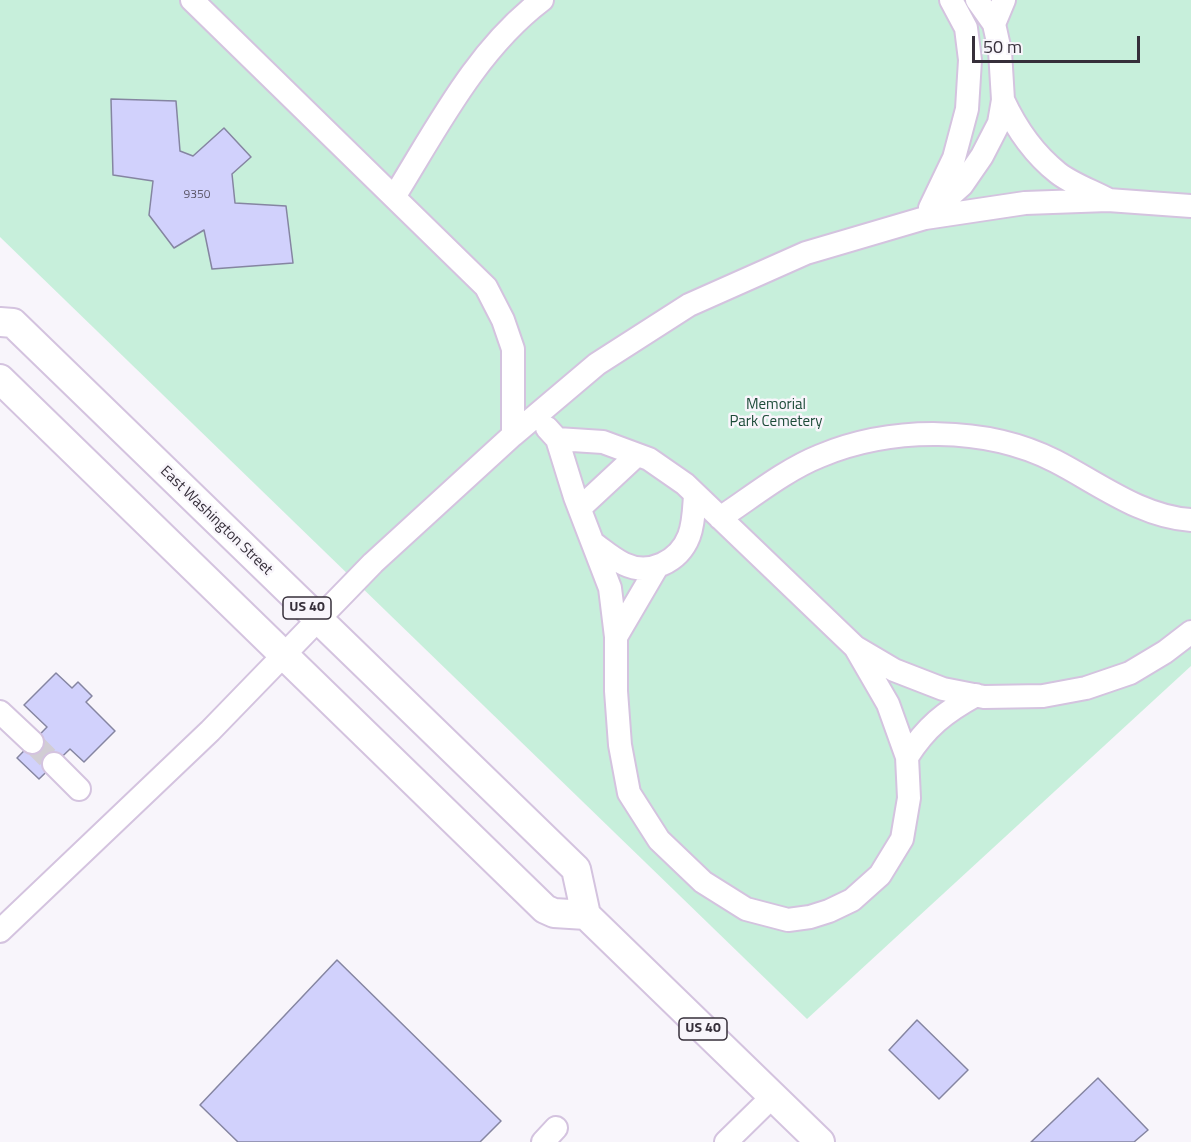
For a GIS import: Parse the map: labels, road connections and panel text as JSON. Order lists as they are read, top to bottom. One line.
{"streets":{"main road":["East Washington Street","US 40"]},"crossings":[["East Washington Street","US 40"]],"parks":["Memorial Park Cemetery"],"house_numbers":["9350"],"scale_bar":"50 m"}
